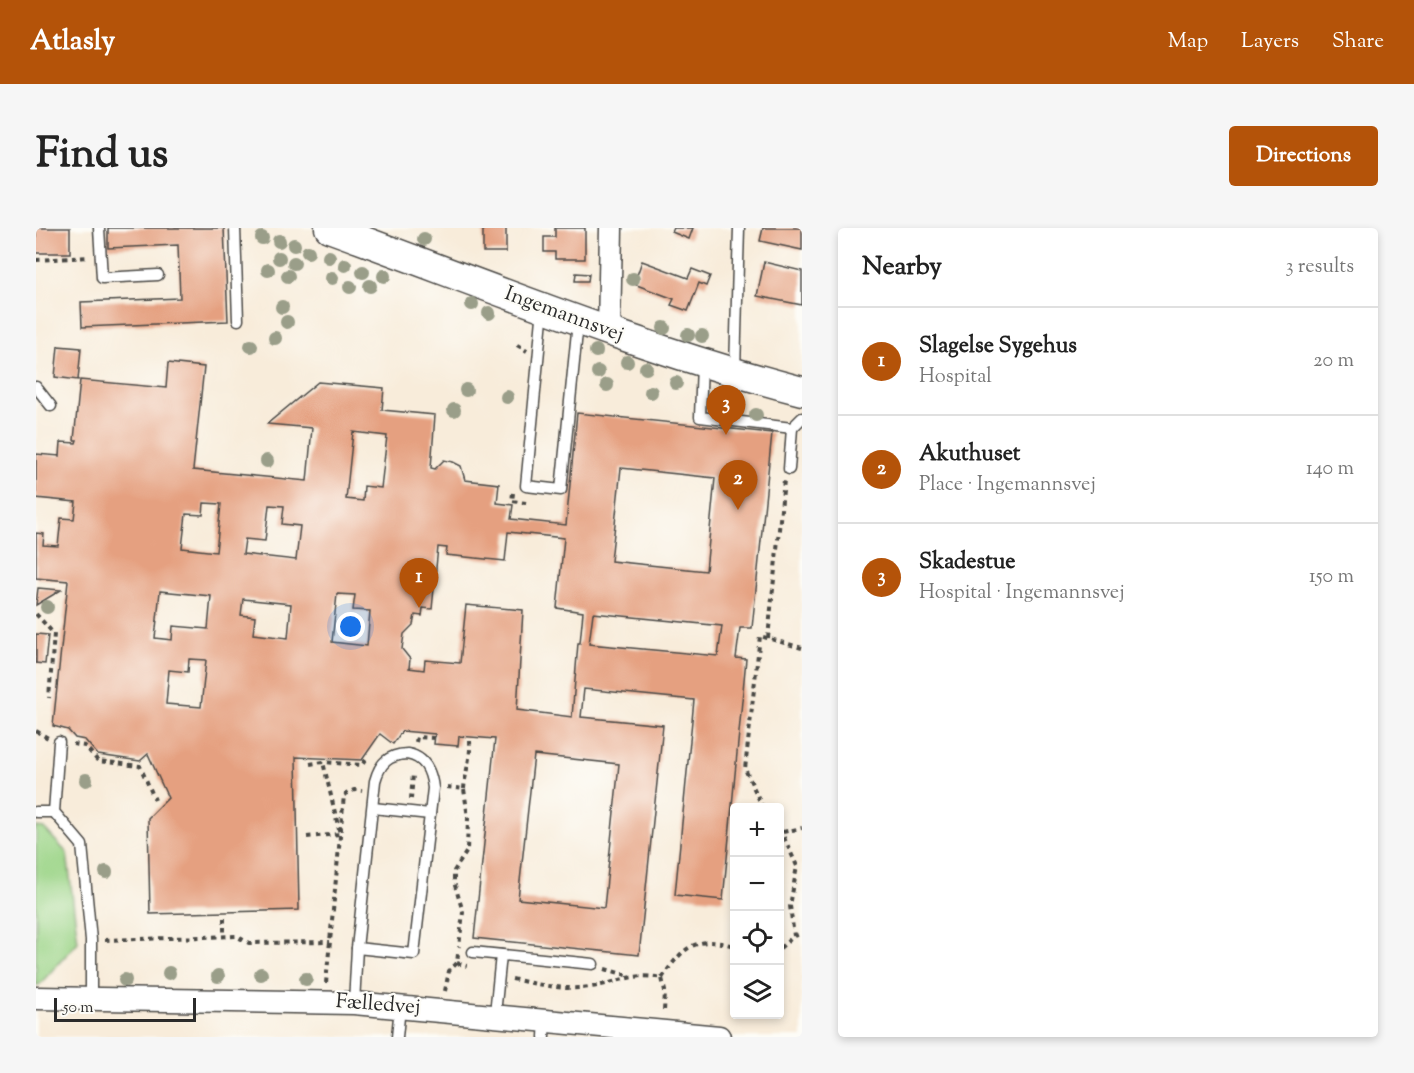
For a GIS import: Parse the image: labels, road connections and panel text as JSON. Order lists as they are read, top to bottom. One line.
{"streets":{"street":["Ingemannsvej","Fælledvej"]},"scale_bar":"50 m","page":{"header":"Atlasly","nav":["Map","Layers","Share"],"title":"Find us","buttons":"Directions","heading":["Nearby","3 results"],"list":[{"mark":"1","name":"Slagelse Sygehus","note":"Hospital","value":"20 m"},{"mark":"2","name":"Akuthuset","note":"Place · Ingemannsvej","value":"140 m"},{"mark":"3","name":"Skadestue","note":"Hospital · Ingemannsvej","value":"150 m"}],"pins":["3","2","1"],"map_buttons":["+","−"],"scale":"50 m"}}
